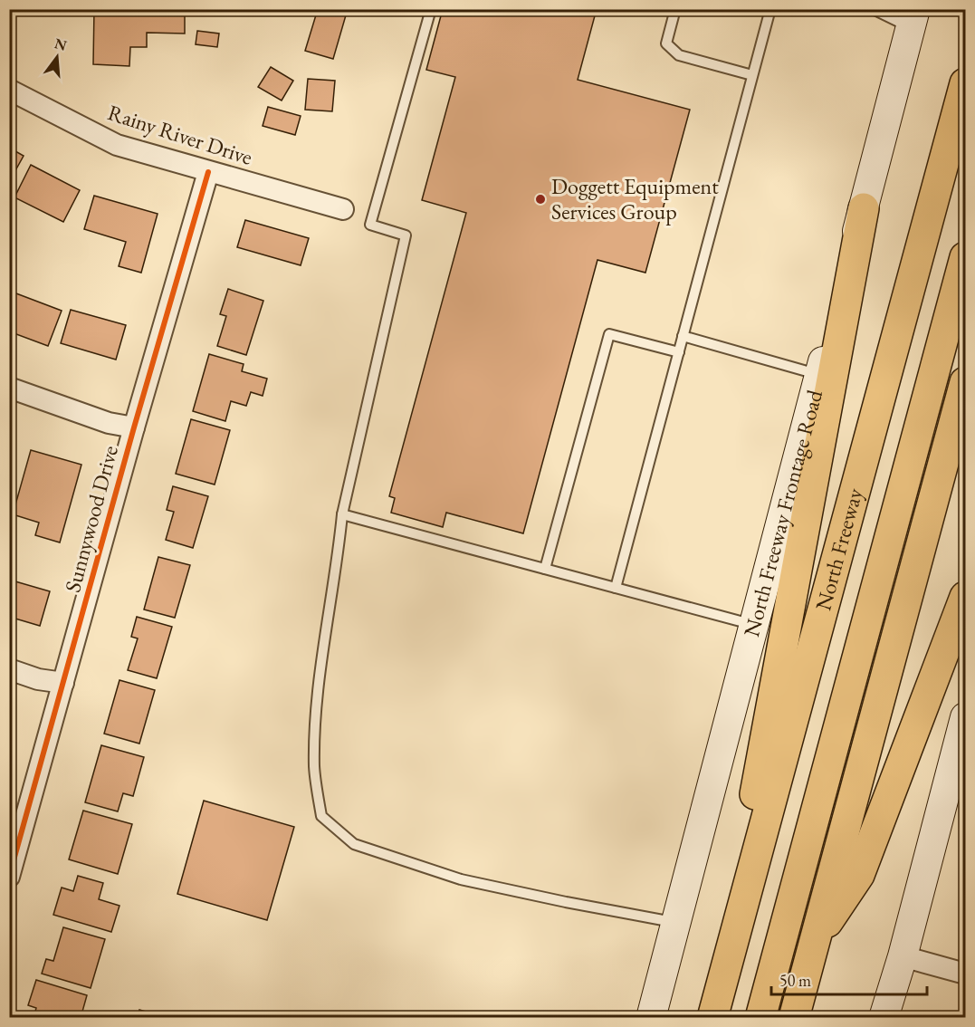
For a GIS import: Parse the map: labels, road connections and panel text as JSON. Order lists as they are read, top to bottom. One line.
{"streets":{"highway":["North Freeway"],"main road":["North Freeway Frontage Road"],"street":["Rainy River Drive","Sunnywood Drive"]},"crossings":[["Rainy River Drive","Sunnywood Drive"]],"places":["Doggett Equipment Services Group"],"scale_bar":"50 m","north":"top"}
